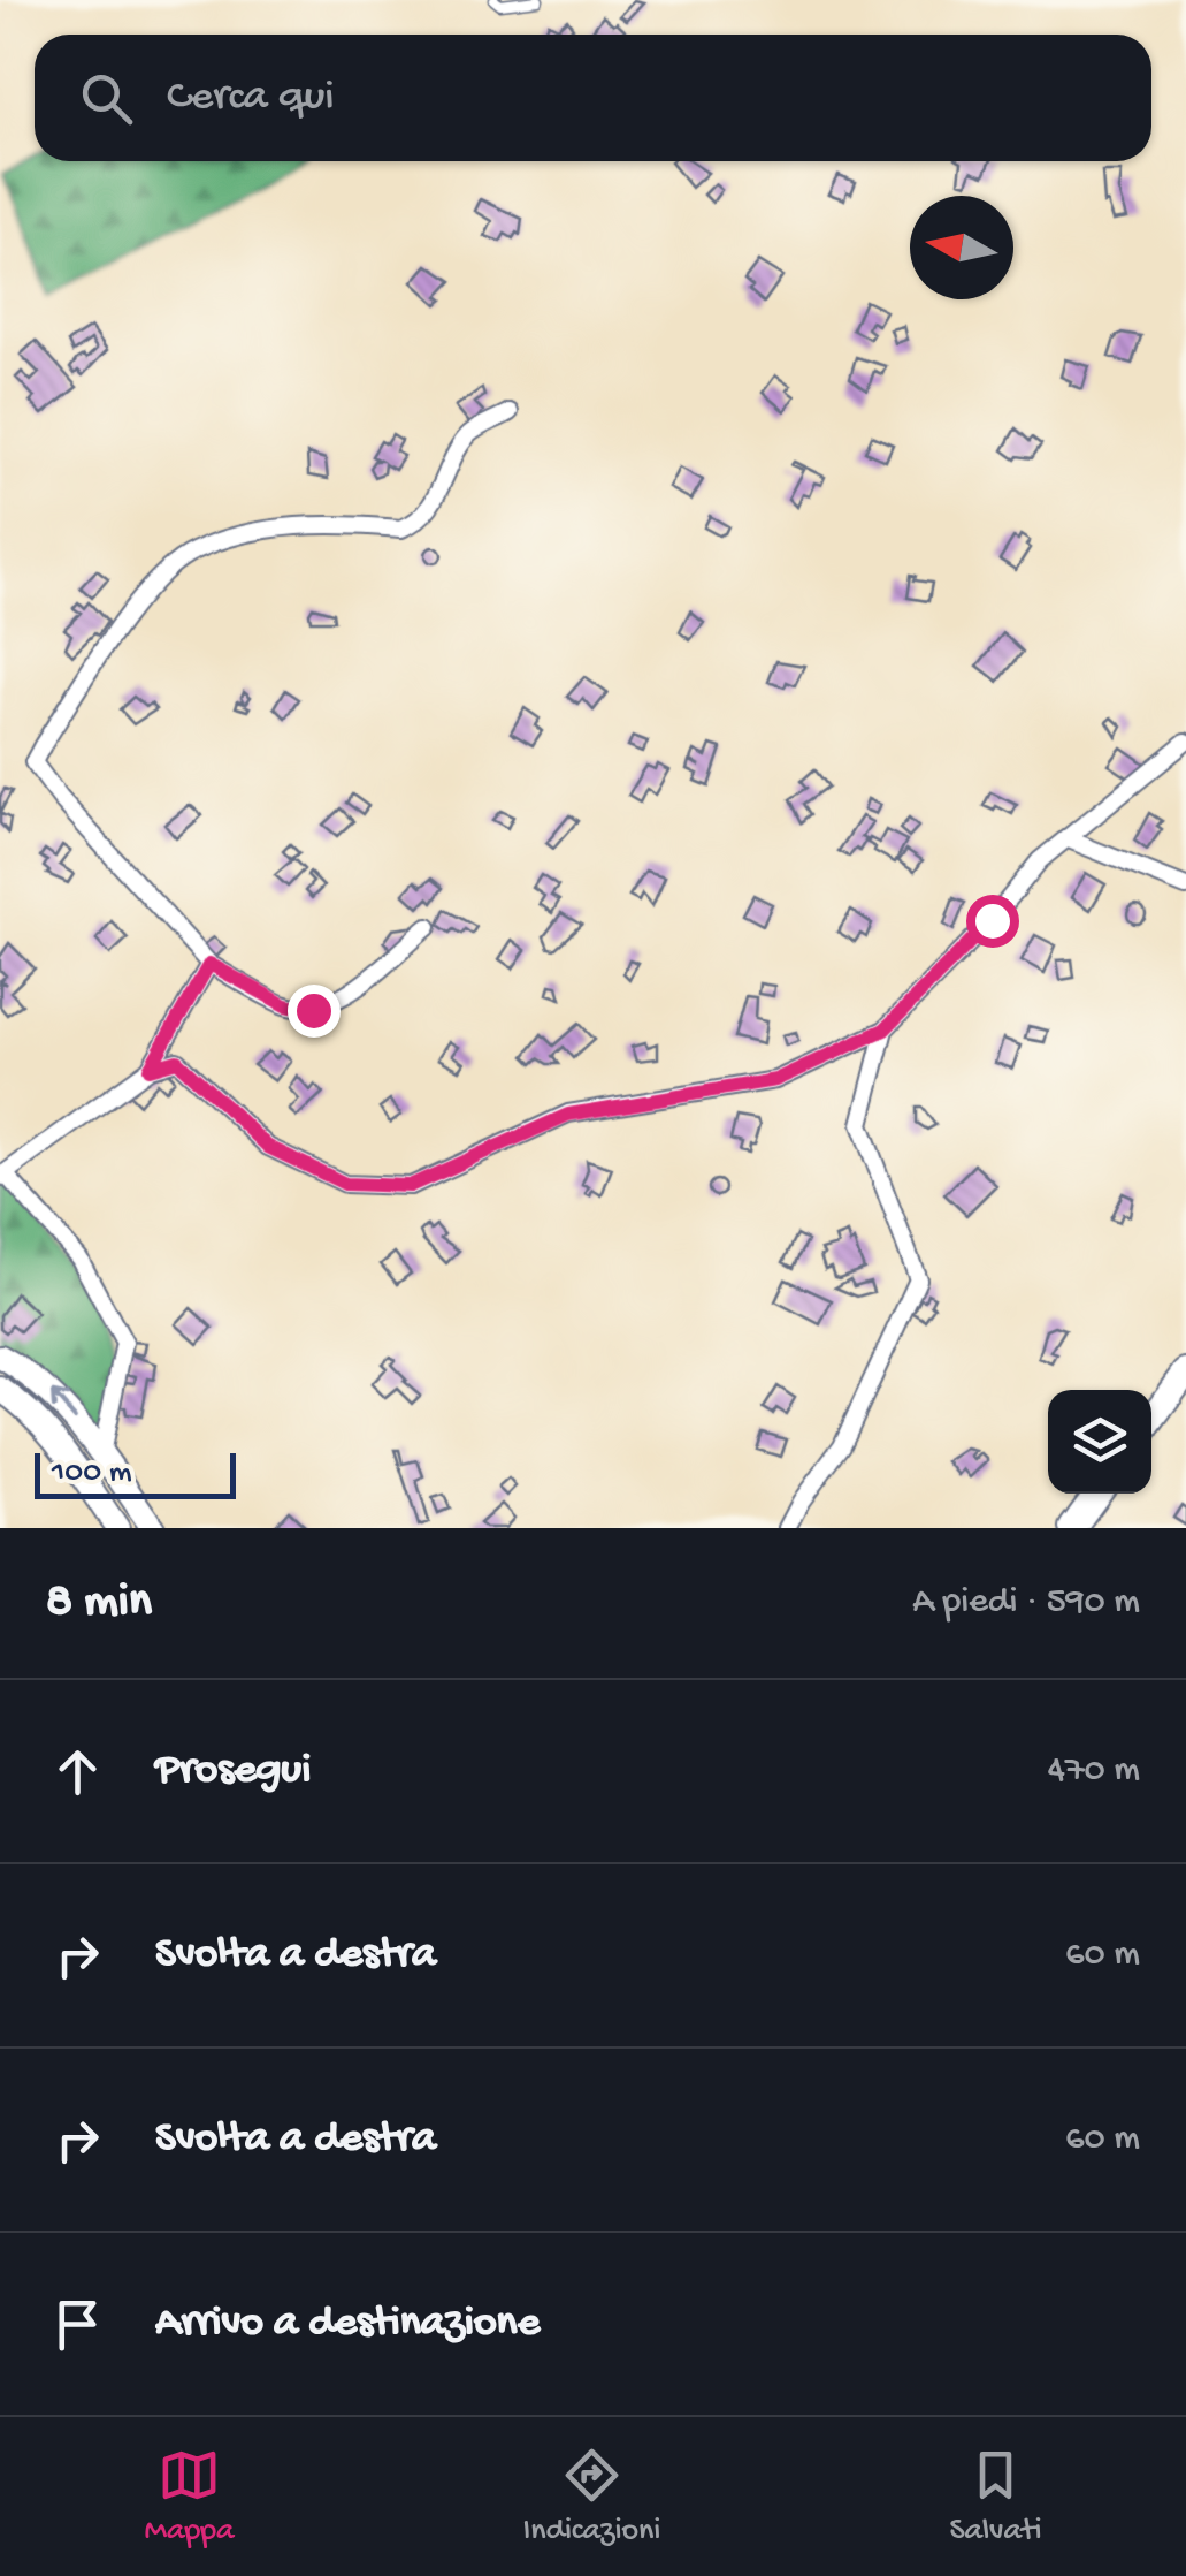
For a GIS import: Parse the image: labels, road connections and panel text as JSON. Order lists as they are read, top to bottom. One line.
{"scale_bar":"100 m","north":"left","page":{"search":"Cerca qui","scale":"100 m","heading":["8 min","A piedi · 590 m"],"list":[["Prosegui","470 m"],["Svolta a destra","60 m"],["Svolta a destra","60 m"],"Arrivo a destinazione"],"nav":["Mappa","Indicazioni","Salvati"]}}
